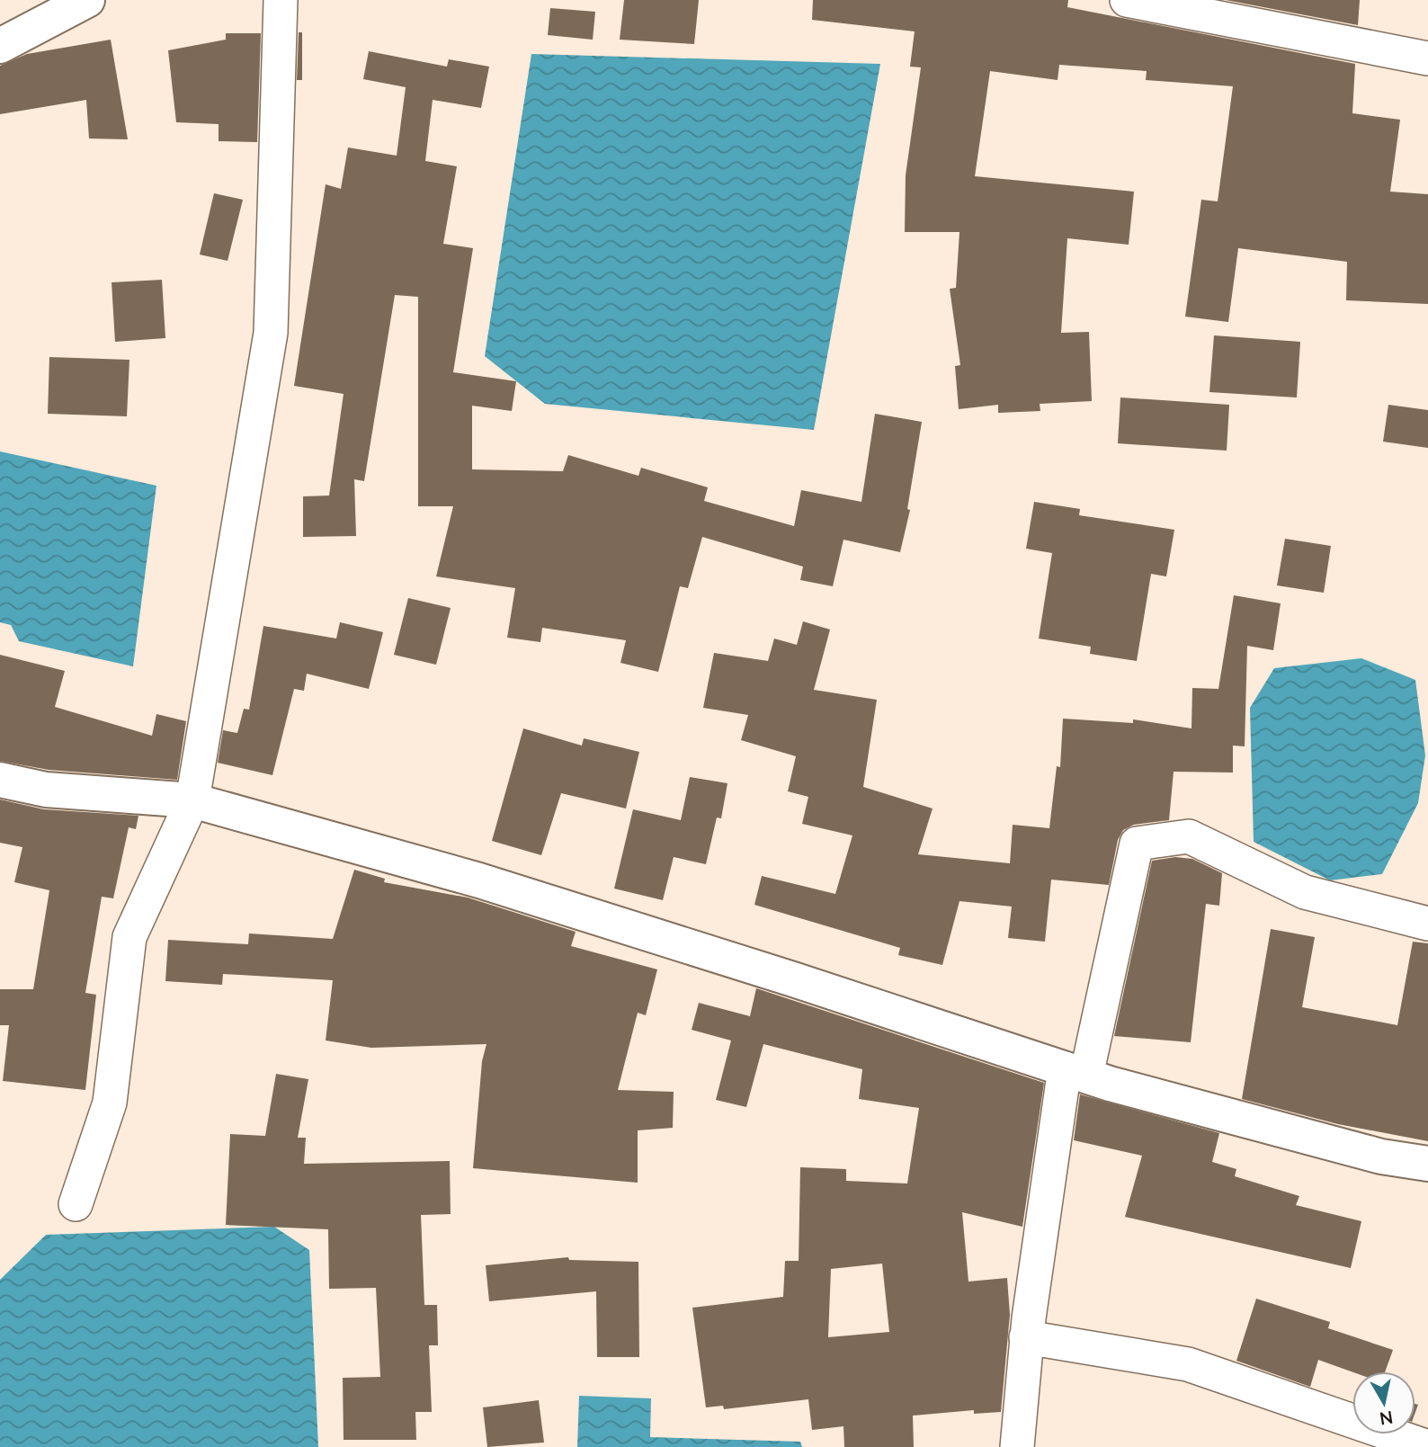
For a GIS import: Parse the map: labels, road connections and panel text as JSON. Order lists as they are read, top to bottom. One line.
{"north":"bottom"}
